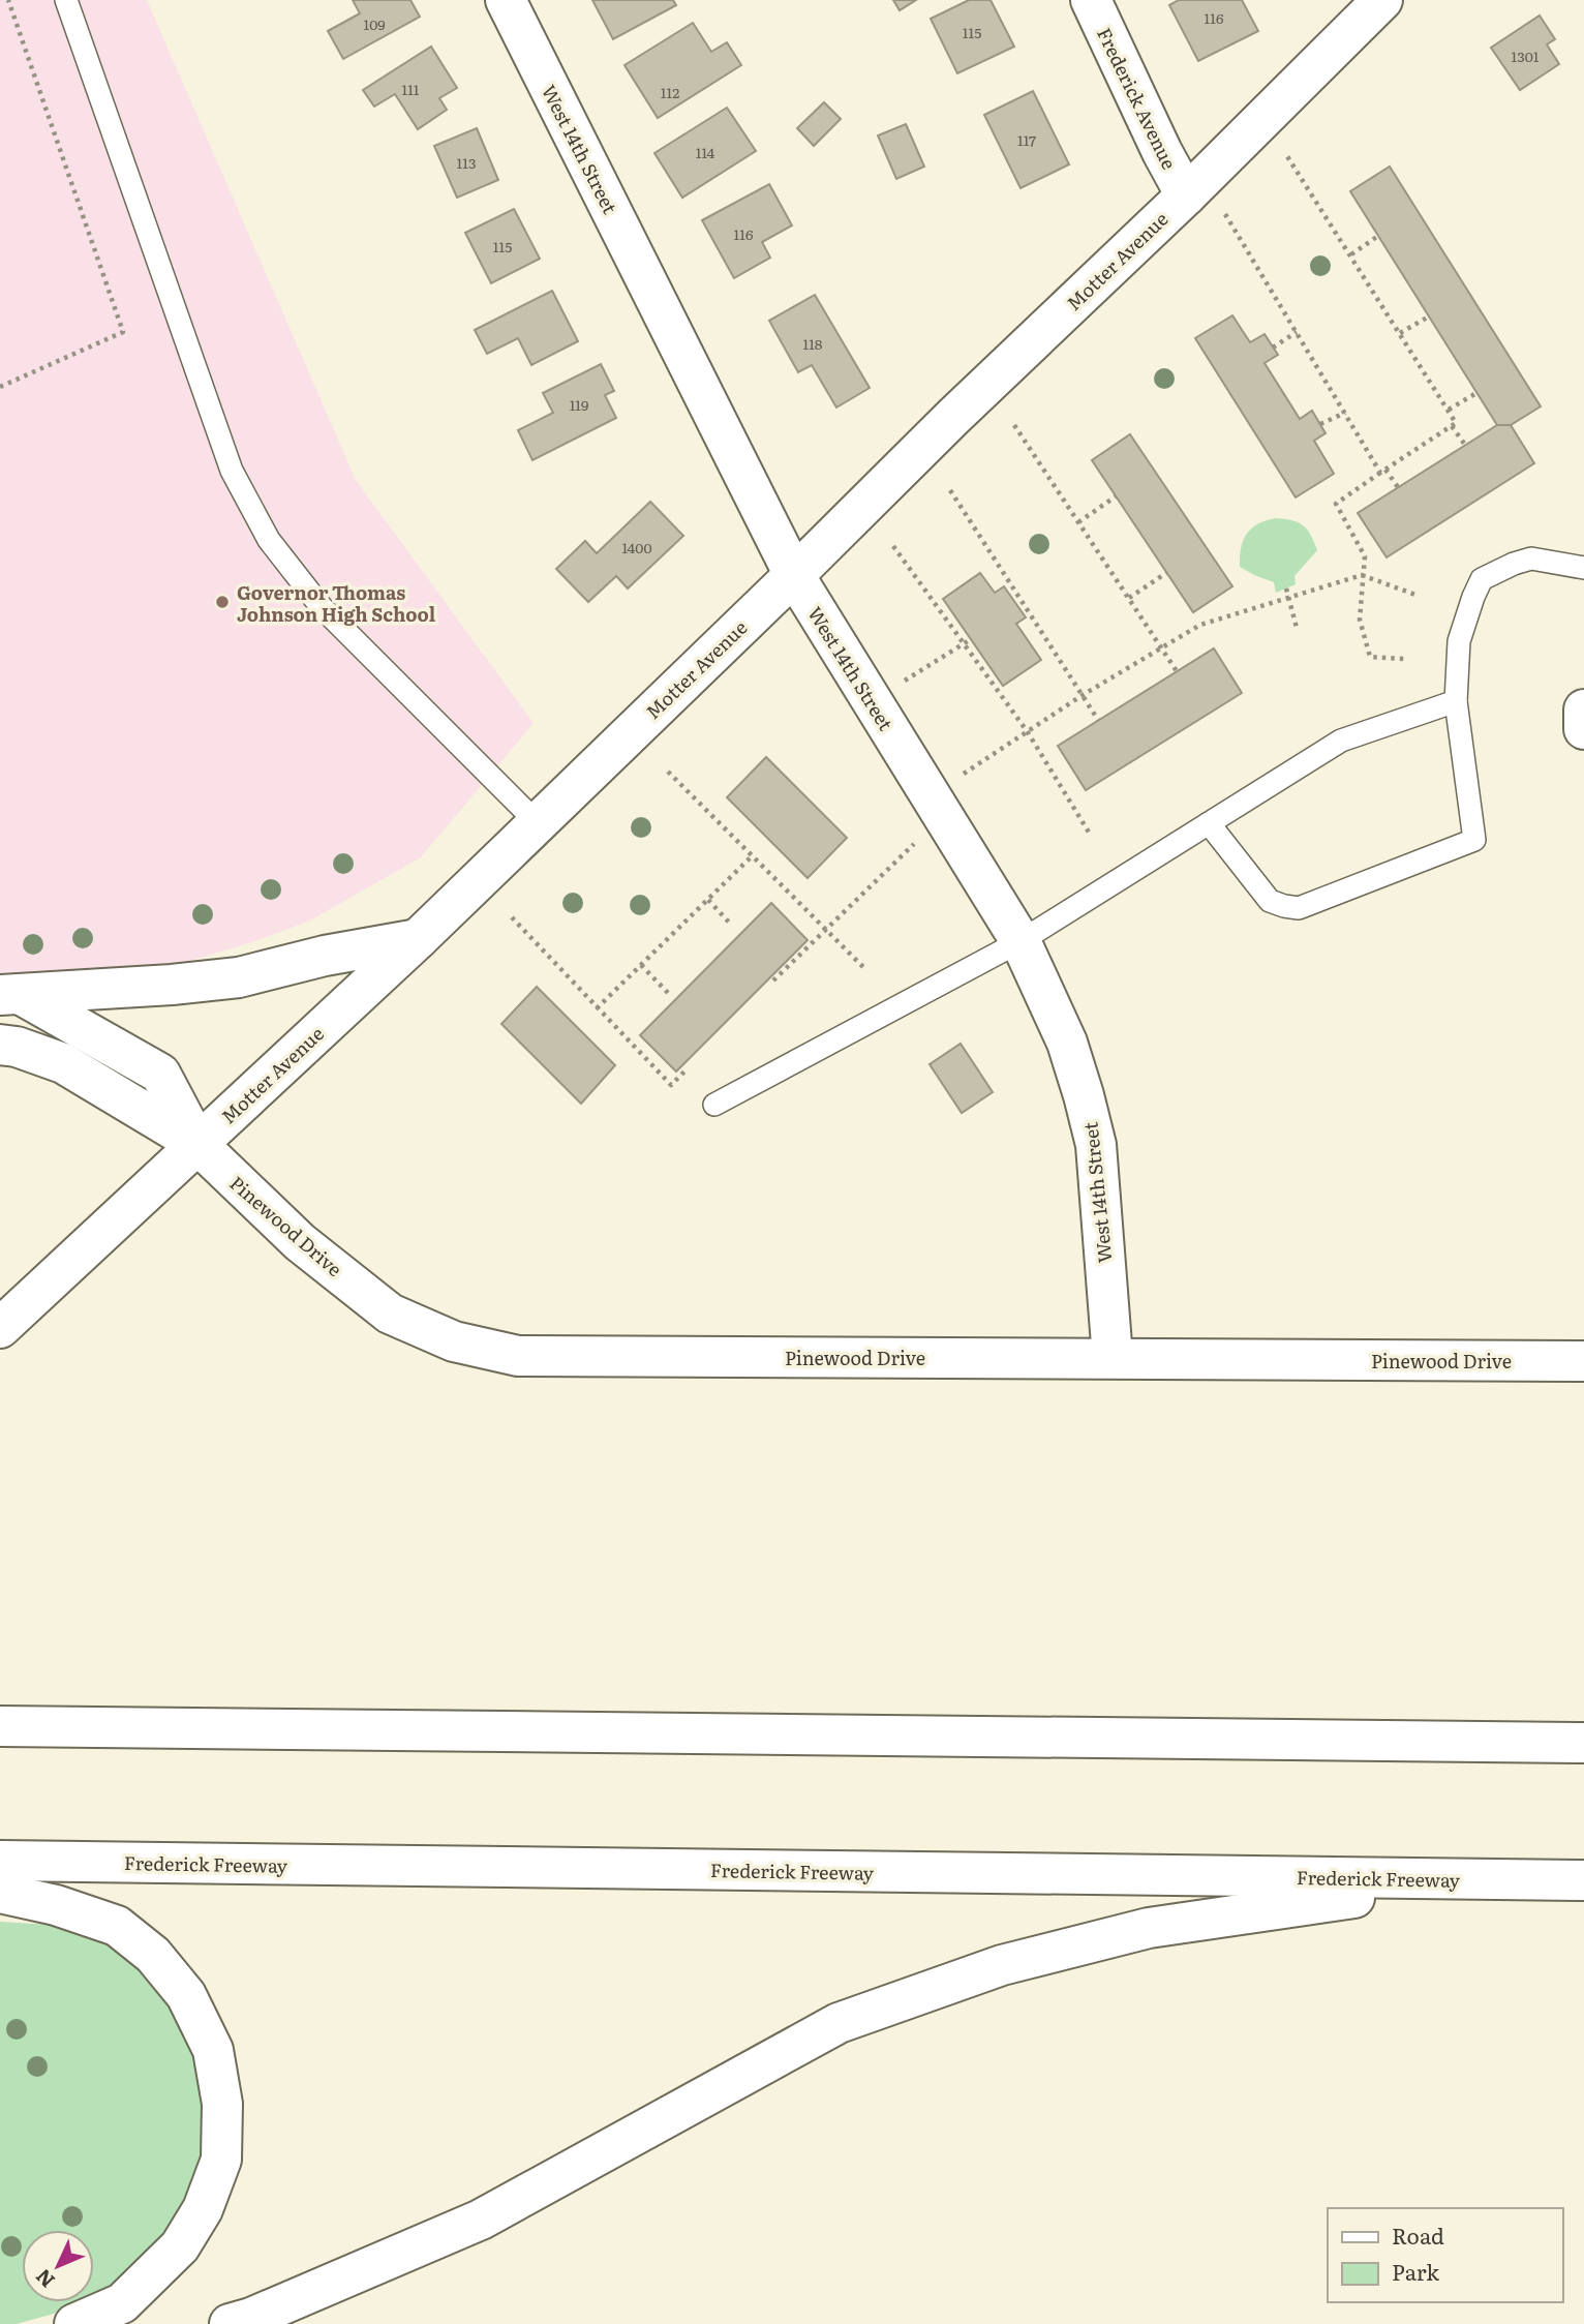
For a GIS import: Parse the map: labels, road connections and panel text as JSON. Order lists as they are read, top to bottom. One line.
{"streets":{"main road":["Frederick Avenue","West 14th Street","Motter Avenue","Pinewood Drive","Frederick Freeway"]},"crossings":[["Frederick Avenue","Motter Avenue"],["West 14th Street","Motter Avenue"],["West 14th Street","Pinewood Drive"],["Motter Avenue","Pinewood Drive"]],"places":["Governor Thomas Johnson High School"],"house_numbers":["116","109","115","1301","111","112","117","114","113","116","115","118","119","1400"],"legend":["Road","Park"],"north":"bottom left"}
